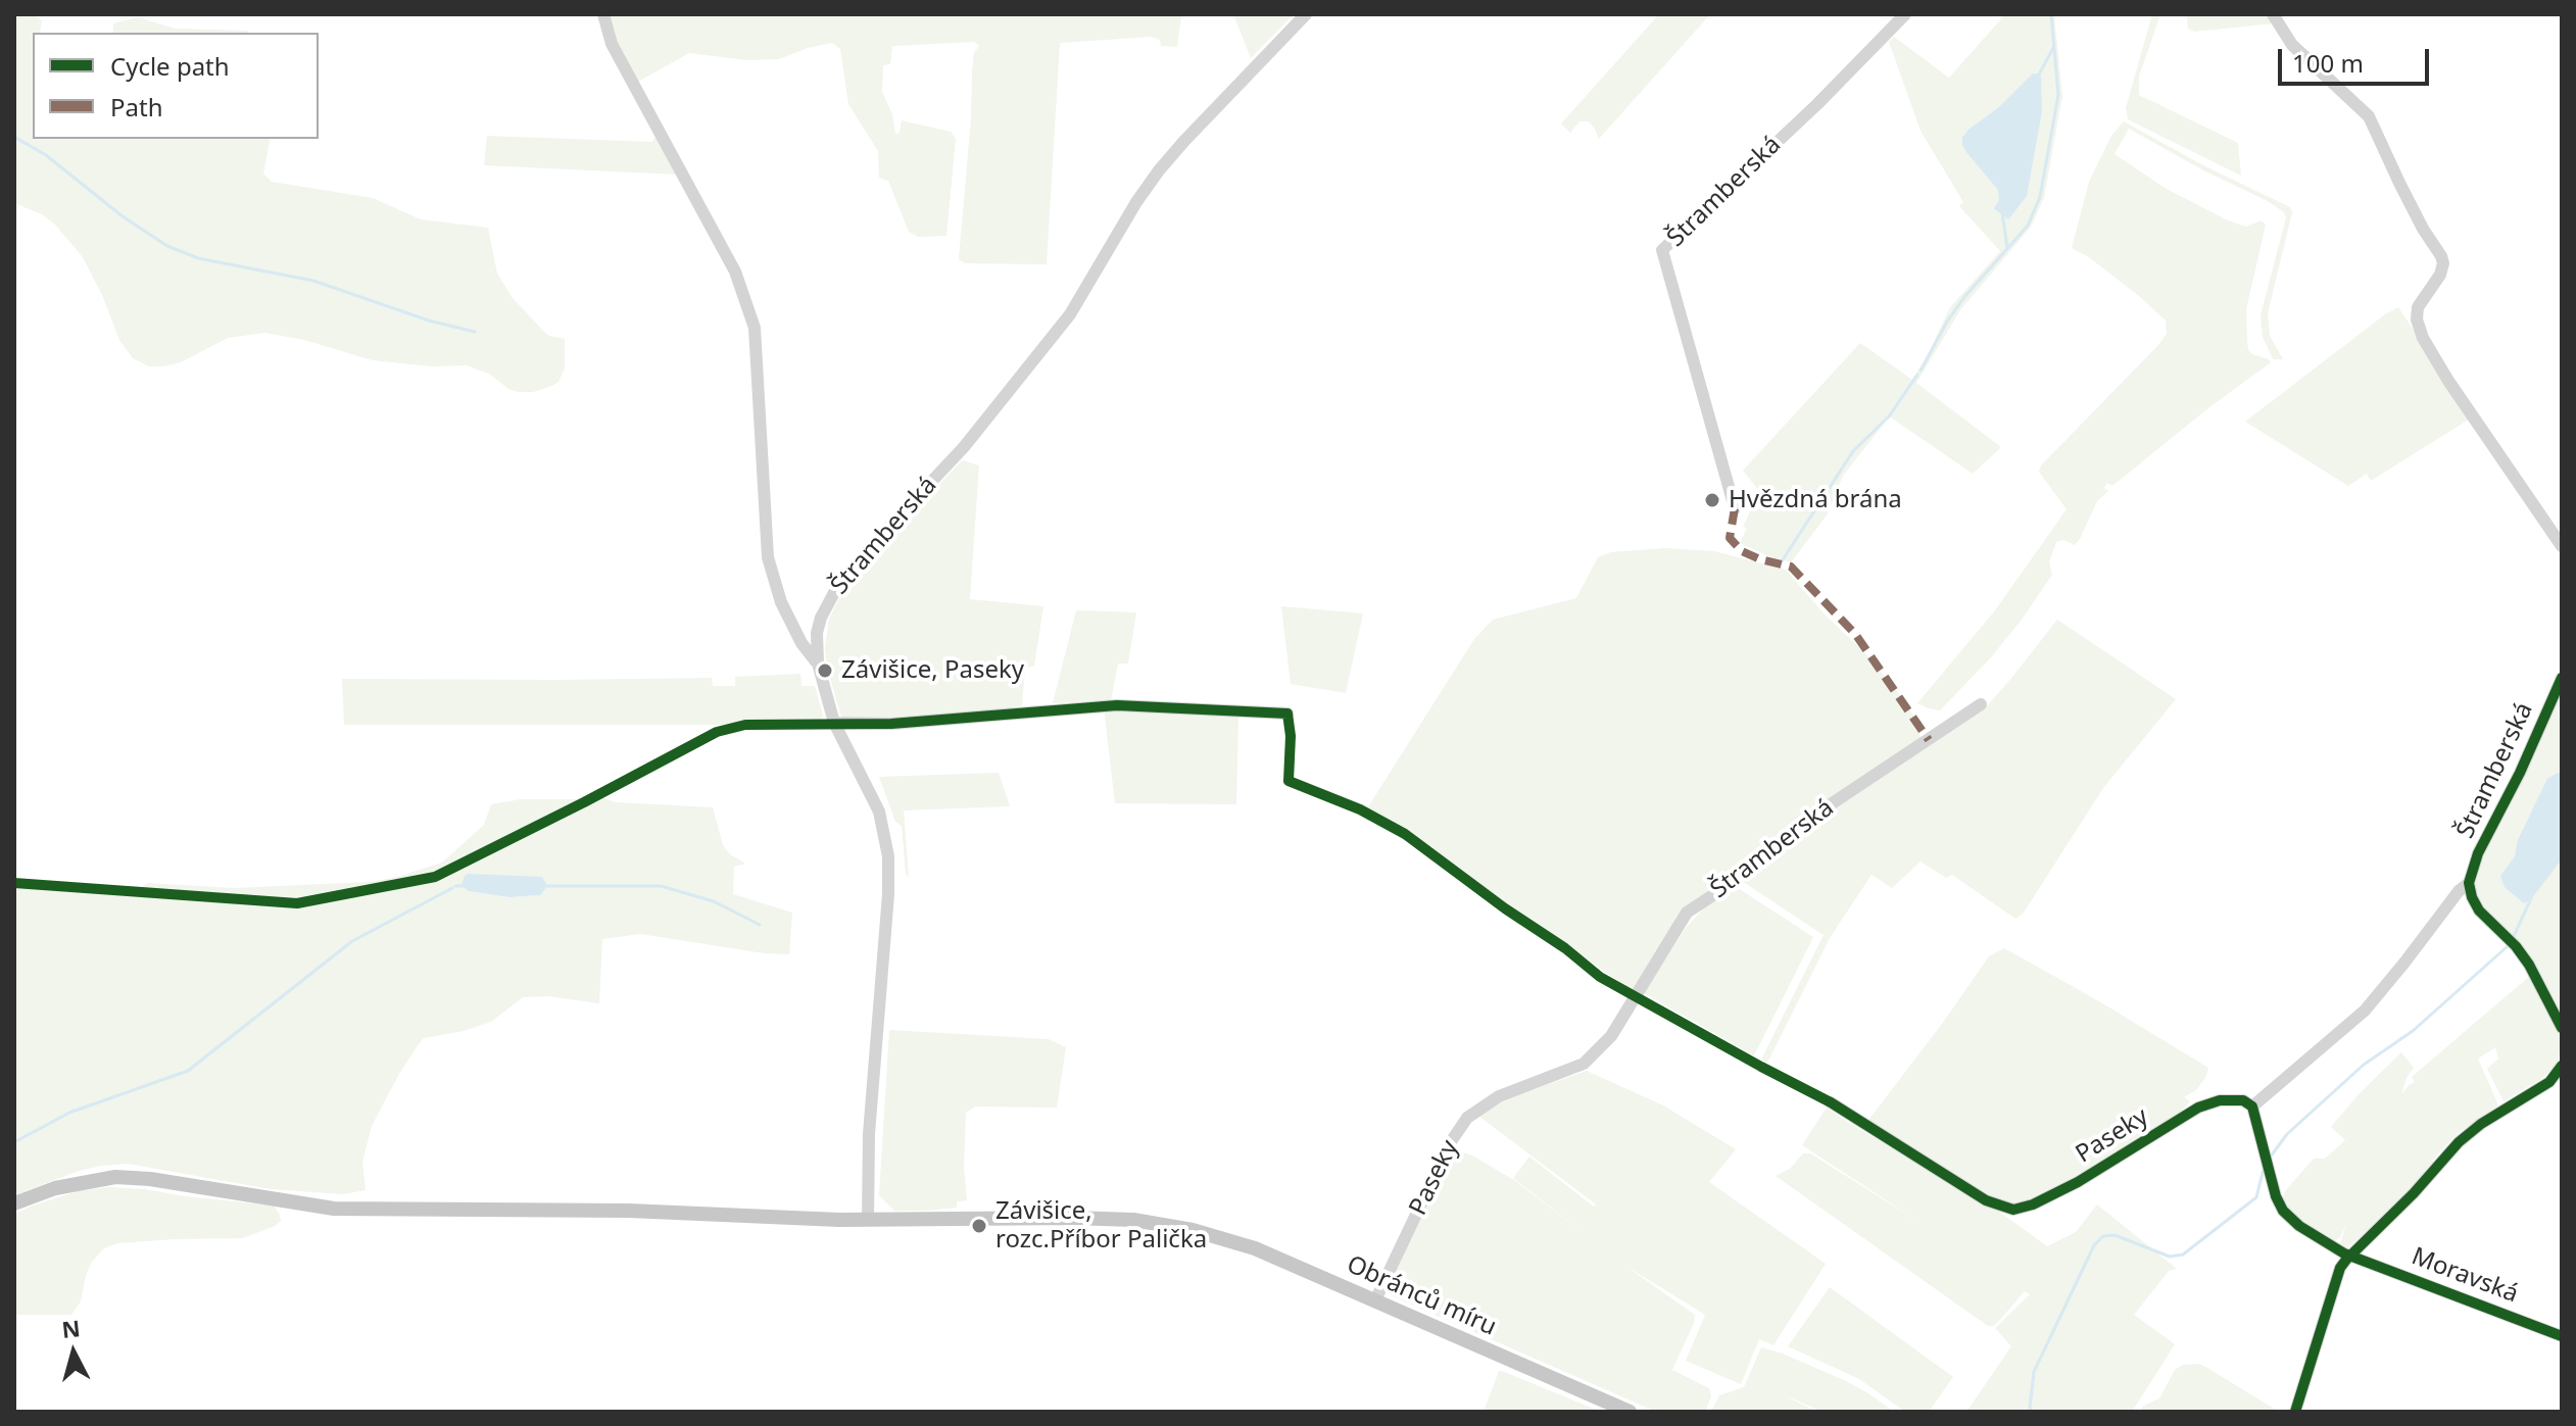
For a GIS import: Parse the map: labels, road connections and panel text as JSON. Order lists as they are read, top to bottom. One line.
{"streets":{"main road":["Obránců míru"],"street":["Štramberská","Paseky","Moravská"]},"crossings":[["Štramberská","Paseky"],["Štramberská","Obránců míru"],["Paseky","Obránců míru"]],"places":["Hvězdná brána","Závišice, Paseky","Závišice, rozc.Příbor Palička"],"legend":["Cycle path","Path"],"scale_bar":"100 m","north":"top"}
